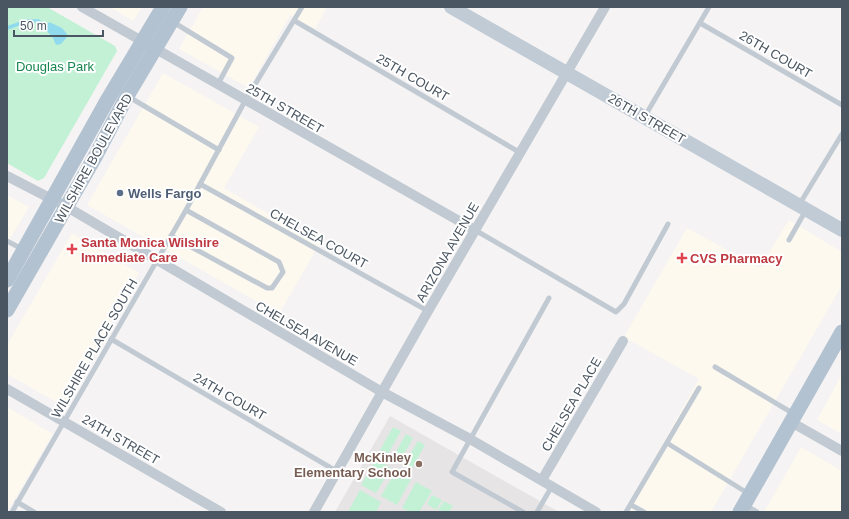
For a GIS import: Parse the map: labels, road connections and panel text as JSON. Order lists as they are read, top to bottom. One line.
{"streets":{"main road":["26TH STREET","WILSHIRE BOULEVARD"],"street":["25TH STREET","ARIZONA AVENUE","CHELSEA AVENUE","CHELSEA PLACE","24TH STREET"],"lane":["26TH COURT","25TH COURT","CHELSEA COURT","WILSHIRE PLACE SOUTH","24TH COURT"]},"crossings":[["25TH COURT","ARIZONA AVENUE"],["25TH COURT","WILSHIRE PLACE SOUTH"],["25TH STREET","WILSHIRE BOULEVARD"],["25TH STREET","ARIZONA AVENUE"],["25TH STREET","WILSHIRE PLACE SOUTH"],["26TH STREET","ARIZONA AVENUE"],["WILSHIRE BOULEVARD","CHELSEA AVENUE"],["CHELSEA COURT","ARIZONA AVENUE"],["CHELSEA COURT","WILSHIRE PLACE SOUTH"],["ARIZONA AVENUE","CHELSEA AVENUE"],["ARIZONA AVENUE","24TH COURT"],["CHELSEA AVENUE","WILSHIRE PLACE SOUTH"],["CHELSEA AVENUE","CHELSEA PLACE"],["WILSHIRE PLACE SOUTH","24TH COURT"],["WILSHIRE PLACE SOUTH","24TH STREET"]],"parks":["Douglas Park"],"places":{"other":["Wells Fargo","McKinley Elementary School"],"health":["Santa Monica Wilshire Immediate Care","CVS Pharmacy"]},"scale_bar":"50 m"}
